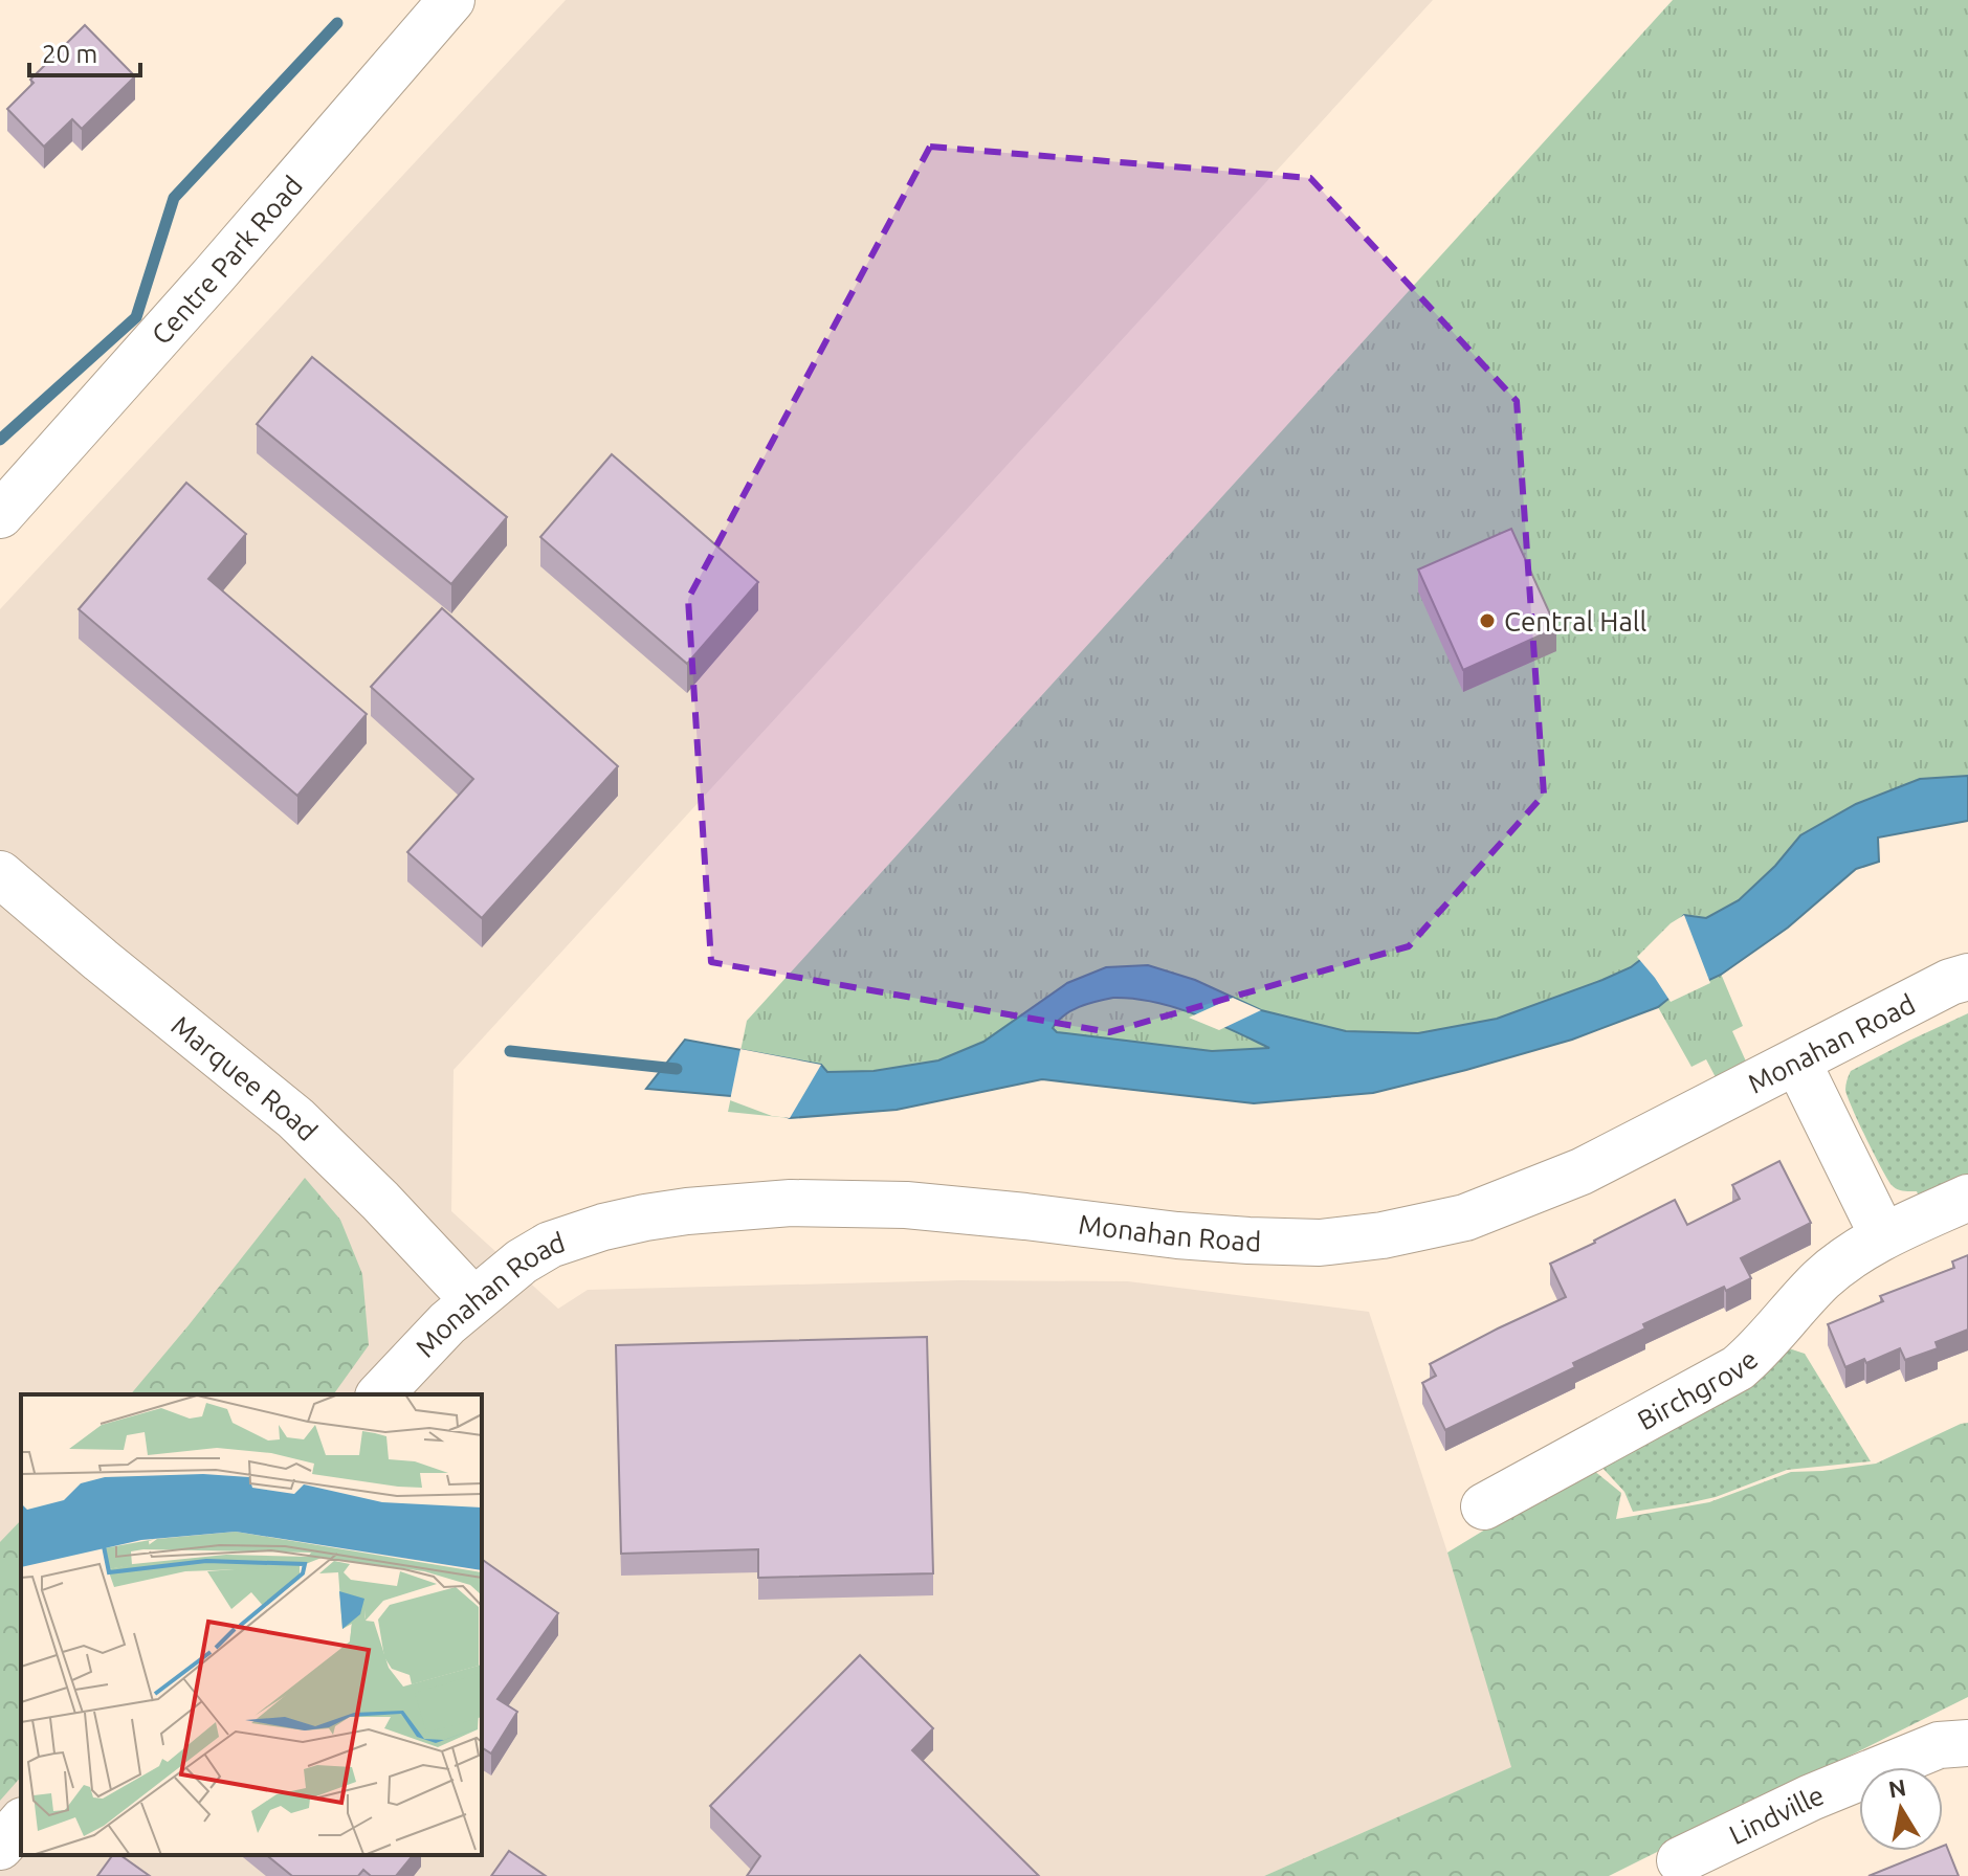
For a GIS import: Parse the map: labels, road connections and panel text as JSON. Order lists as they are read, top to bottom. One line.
{"streets":{"street":["Centre Park Road","Monahan Road","Marquee Road","Birchgrove","Lindville"]},"crossings":[["Monahan Road","Marquee Road"]],"places":["Central Hall"],"scale_bar":"20 m","north":"top"}
